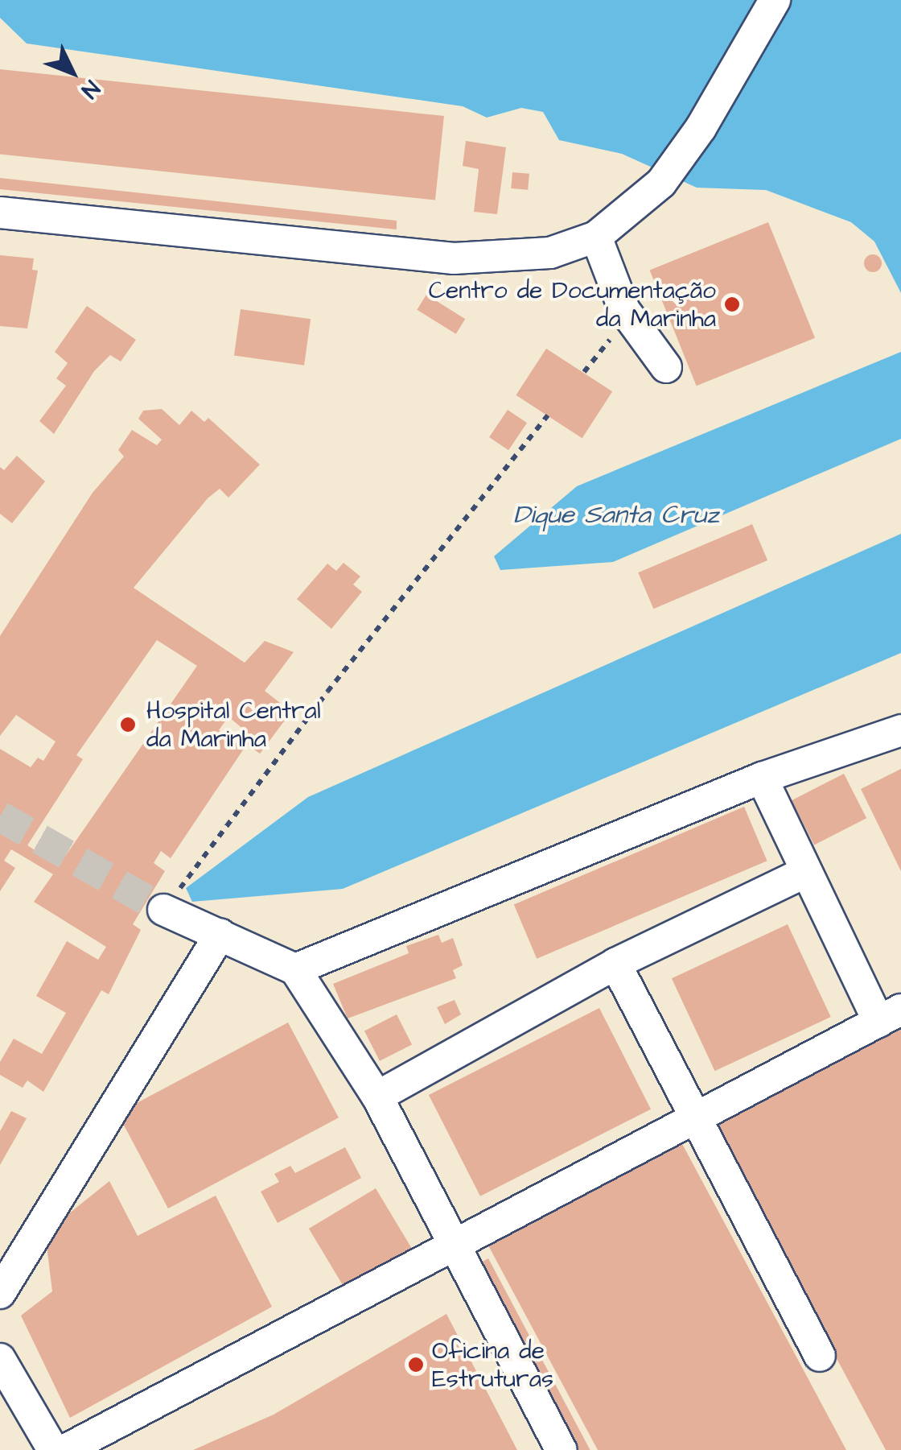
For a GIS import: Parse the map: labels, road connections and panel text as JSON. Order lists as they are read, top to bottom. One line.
{"water":["Dique Santa Cruz"],"places":["Centro de Documentação da Marinha","Hospital Central da Marinha","Oficina de Estruturas"],"north":"bottom right"}
